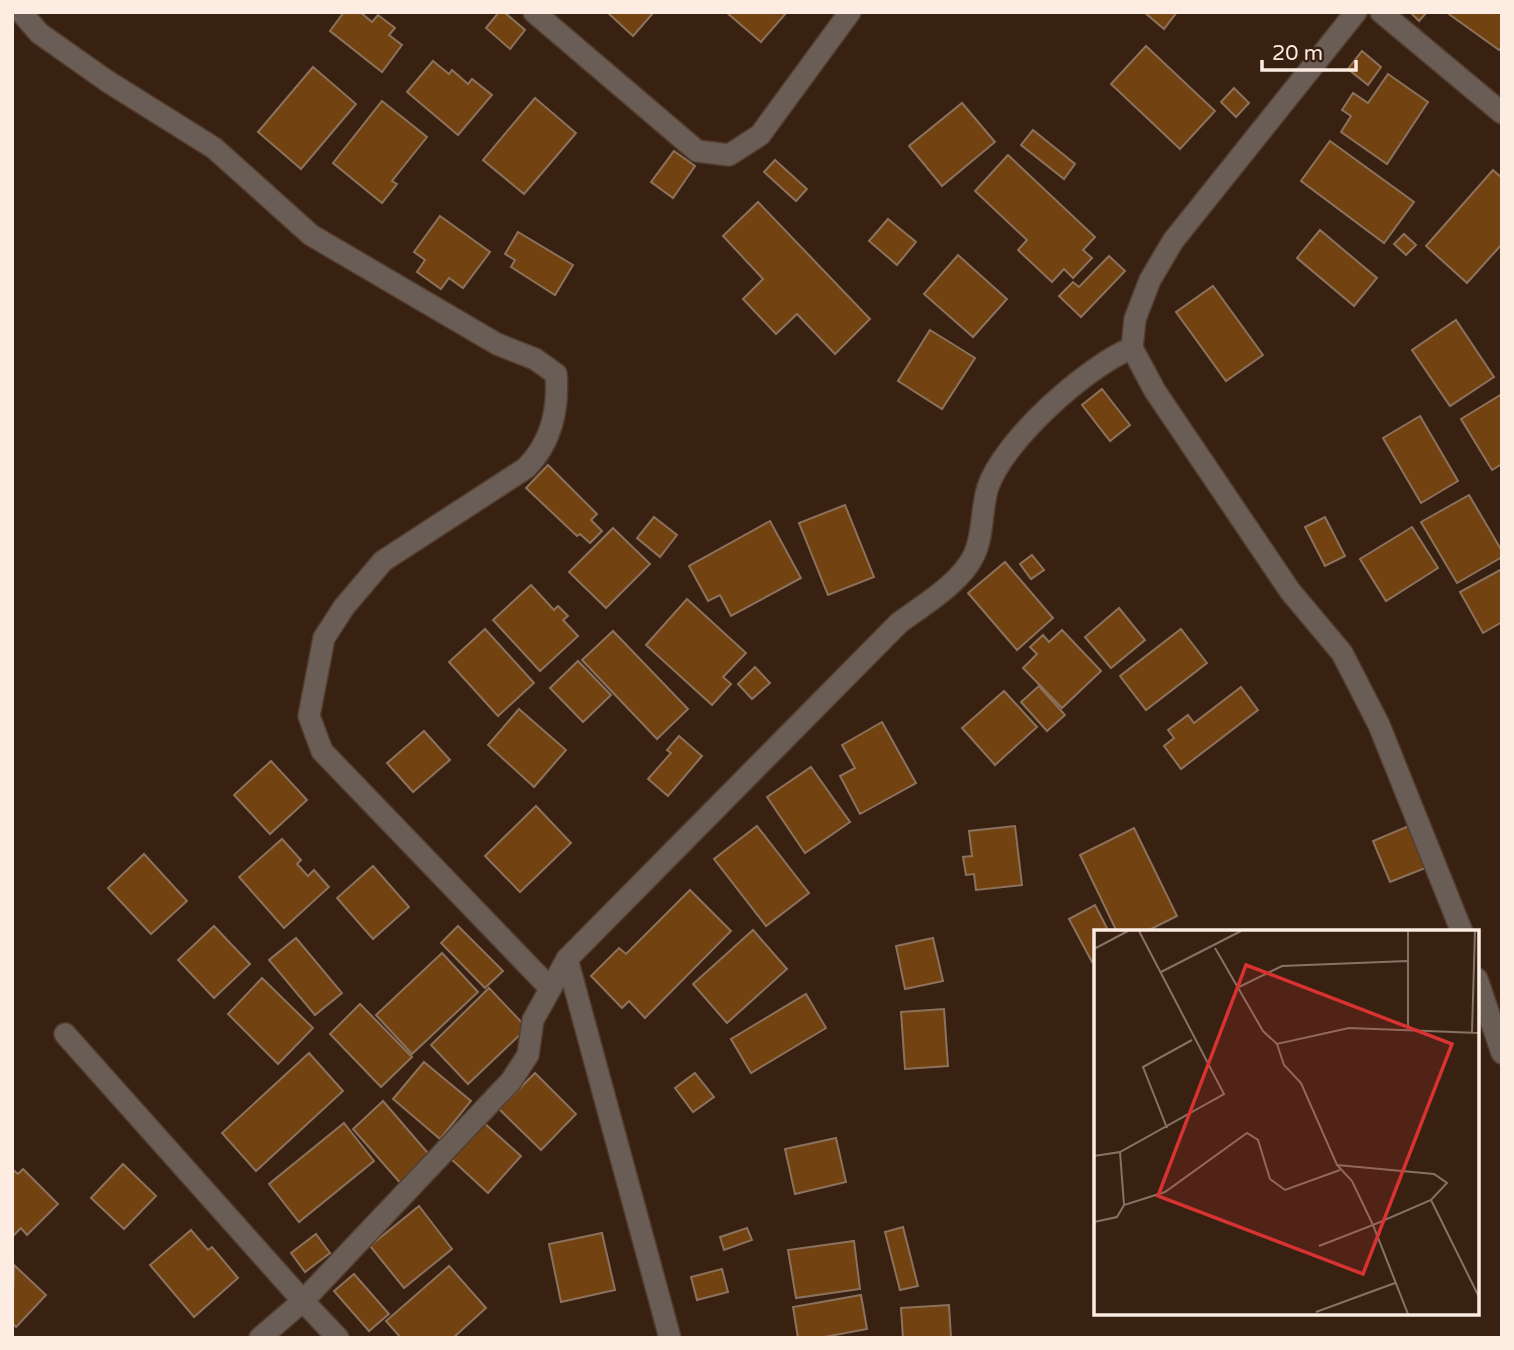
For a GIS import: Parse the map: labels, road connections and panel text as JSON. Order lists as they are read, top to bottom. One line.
{"scale_bar":"20 m"}
